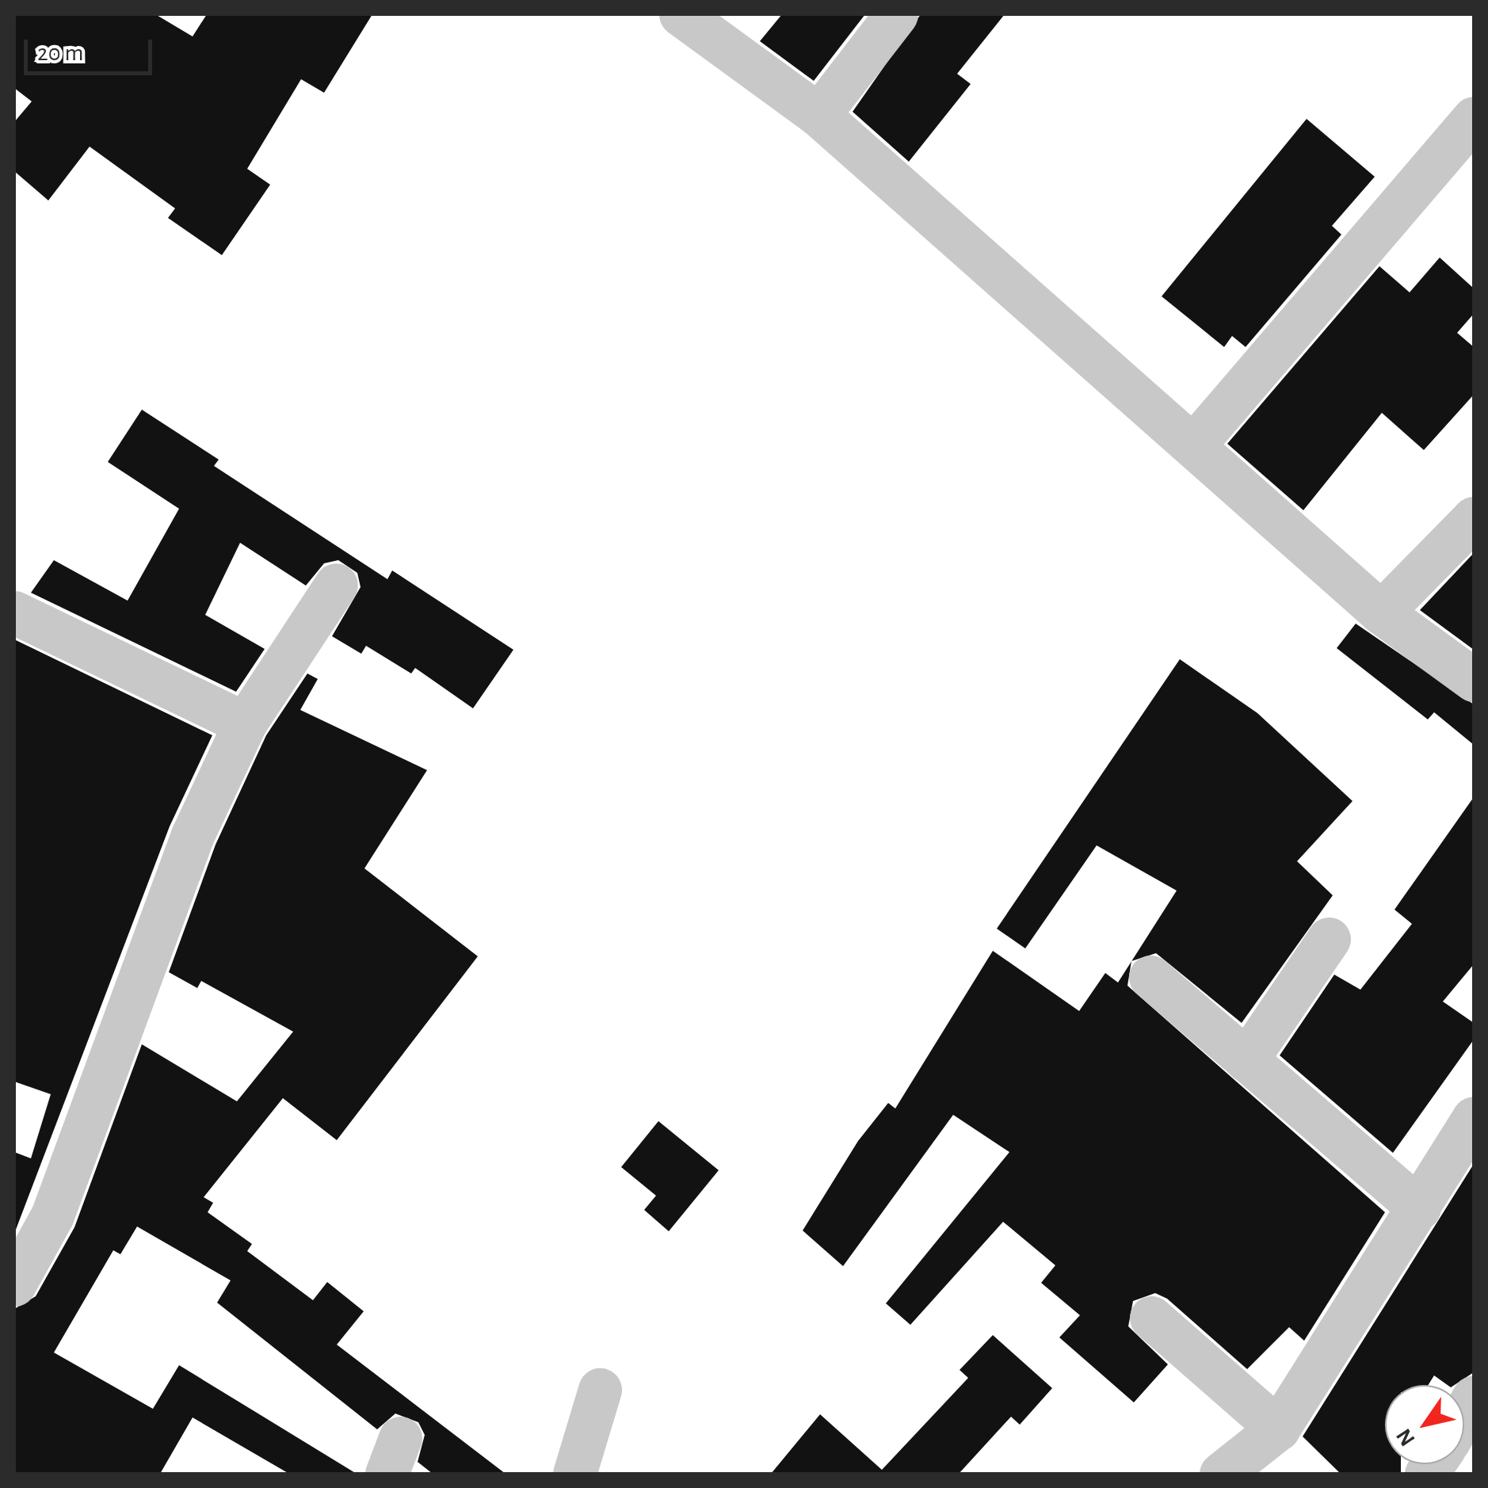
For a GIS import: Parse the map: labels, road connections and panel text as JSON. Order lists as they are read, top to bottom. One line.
{"scale_bar":"20 m","north":"bottom left"}
